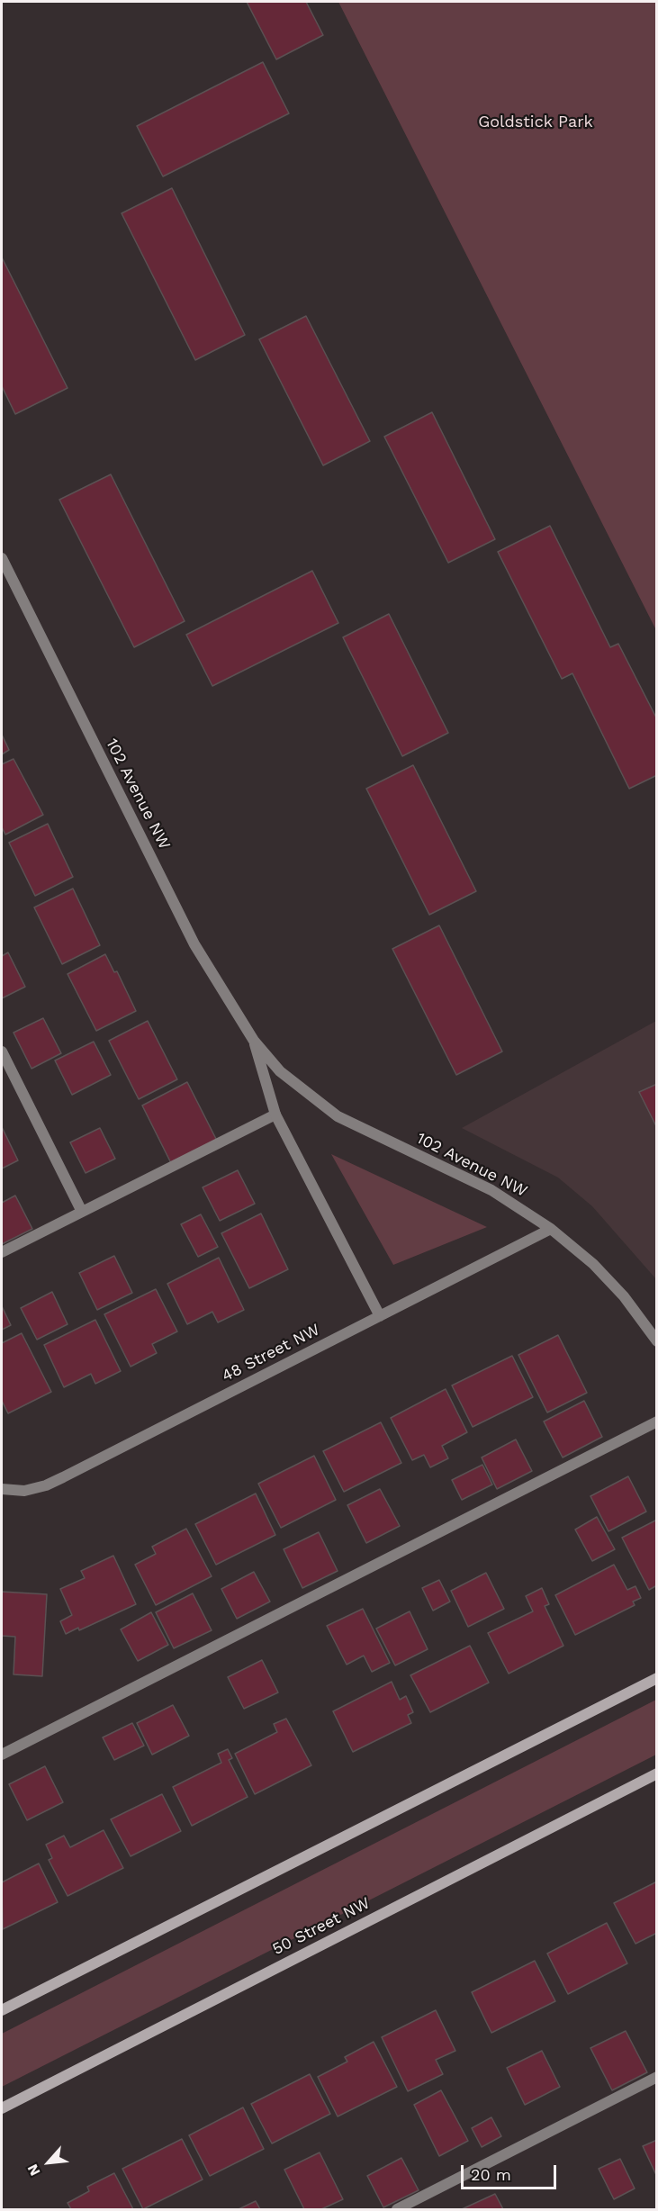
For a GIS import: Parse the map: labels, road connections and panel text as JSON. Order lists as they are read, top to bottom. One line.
{"streets":{"main road":["50 Street NW"],"street":["102 Avenue NW","48 Street NW"]},"crossings":[["102 Avenue NW","48 Street NW"]],"parks":["Goldstick Park"],"scale_bar":"20 m","north":"bottom left"}
